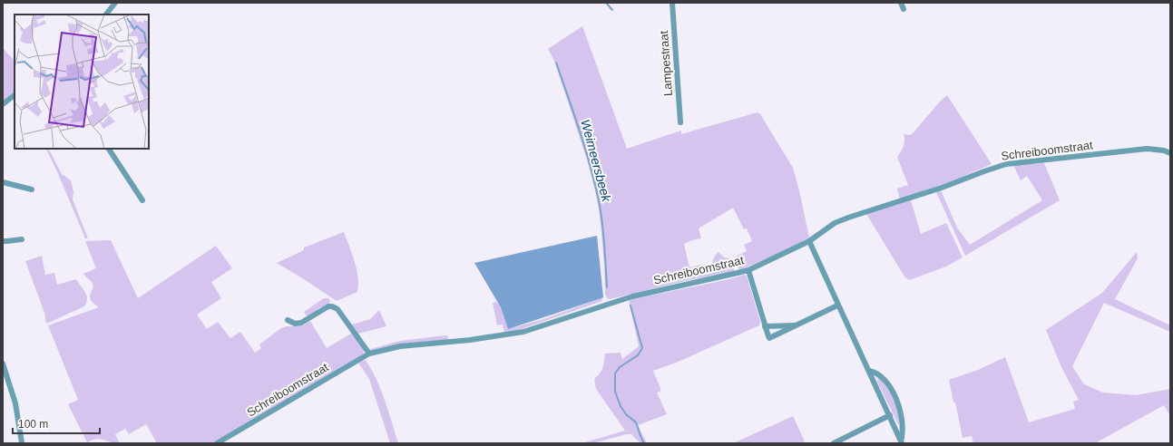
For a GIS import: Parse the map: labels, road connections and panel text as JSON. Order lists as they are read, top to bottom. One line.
{"streets":{"street":["Lampestraat","Schreiboomstraat"]},"water":["Weimeersbeek"],"scale_bar":"100 m"}
